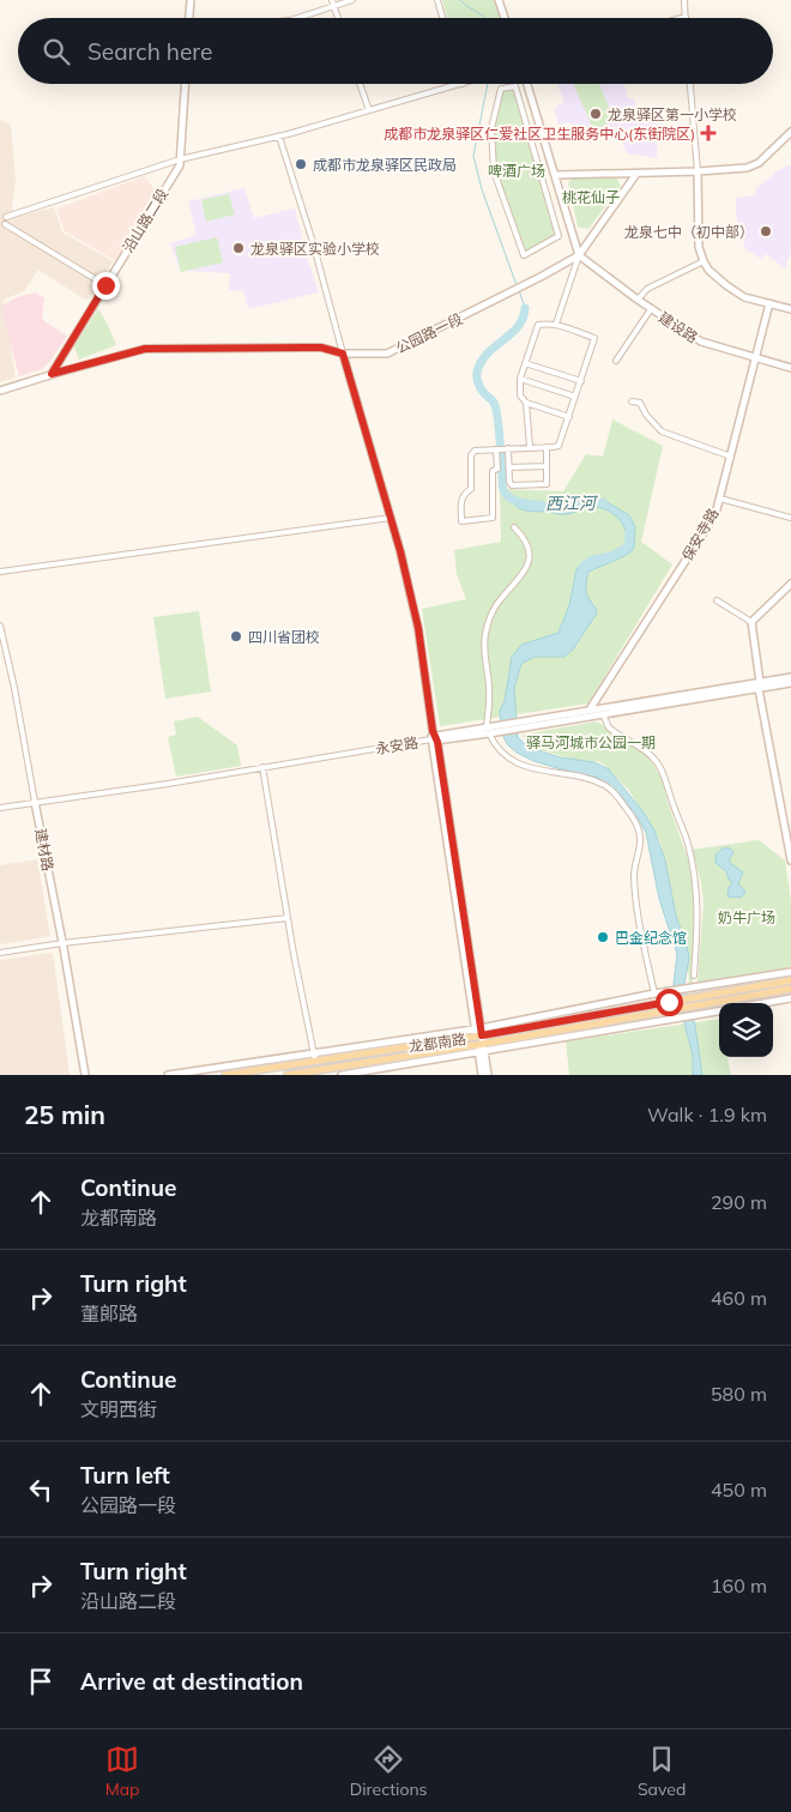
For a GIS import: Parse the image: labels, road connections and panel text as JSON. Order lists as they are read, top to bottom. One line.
{"streets":{"main road":["龙都南路"],"street":["沿山路二段","建设路","公园路一段","保安寺路","永安路","建材路"]},"crossings":[["沿山路二段","公园路一段"],["建设路","公园路一段"],["建设路","保安寺路"],["永安路","建材路"]],"water":["西江河"],"parks":["啤酒广场","桃花仙子","驿马河城市公园一期","奶牛广场"],"places":{"other":["龙泉驿区第一小学校","成都市龙泉驿区民政局","龙泉七中（初中部）","龙泉驿区实验小学校","四川省团校","巴金纪念馆"],"health":["成都市龙泉驿区仁爱社区卫生服务中心(东街院区)"]},"page":{"search":"Search here","heading":["25 min","Walk · 1.9 km"],"list":[["Continue","龙都南路","290 m"],["Turn right","董郞路","460 m"],["Continue","文明西街","580 m"],["Turn left","公园路一段","450 m"],["Turn right","沿山路二段","160 m"],"Arrive at destination"],"nav":["Map","Directions","Saved"]}}
